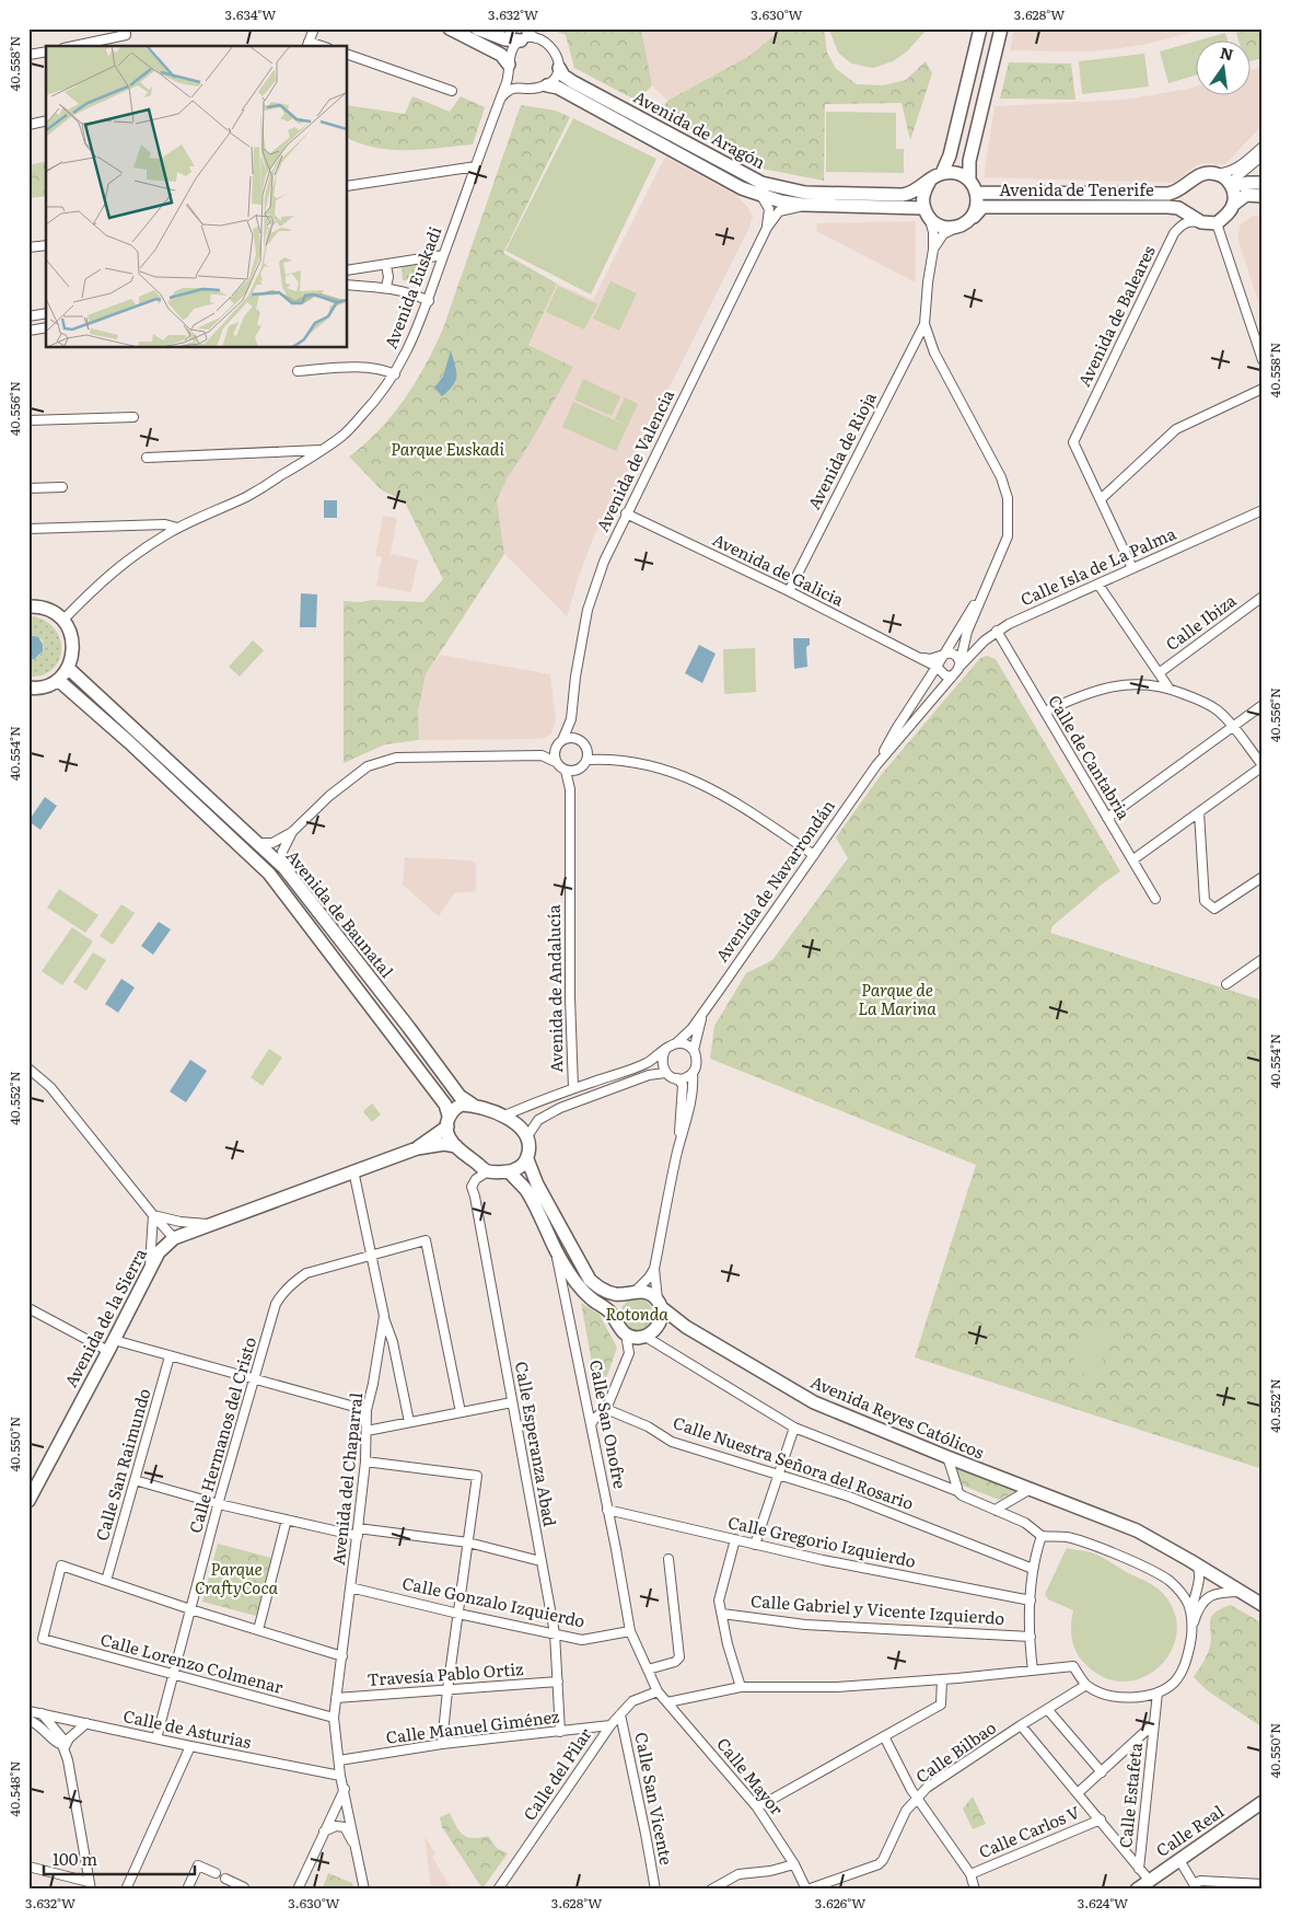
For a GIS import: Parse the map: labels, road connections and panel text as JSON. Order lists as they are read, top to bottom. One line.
{"streets":{"main road":["Avenida de Aragón","Avenida de Tenerife","Avenida de Baunatal","Avenida de la Sierra","Avenida Reyes Católicos","Calle San Onofre","Calle Real"],"street":["Avenida Euskadi","Avenida de Baleares","Avenida de Rioja","Avenida de Valencia","Calle Isla de La Palma","Avenida de Galicia","Calle Ibiza","Calle de Cantabria","Avenida de Navarrondán","Avenida de Andalucía","Calle Hermanos del Cristo","Calle Esperanza Abad","Calle Nuestra Señora del Rosario","Calle San Raimundo","Avenida del Chaparral","Calle Gregorio Izquierdo","Calle Gonzalo Izquierdo","Calle Gabriel y Vicente Izquierdo","Calle Lorenzo Colmenar","Travesía Pablo Ortiz","Calle Manuel Giménez","Calle de Asturias","Calle Bilbao","Calle del Pilar","Calle Mayor","Calle Estafeta","Calle San Vicente","Calle Carlos V"]},"crossings":[["Avenida de Aragón","Avenida de Tenerife"],["Avenida de Aragón","Avenida Euskadi"],["Avenida de Aragón","Avenida de Navarrondán"],["Avenida de Tenerife","Avenida de Baleares"],["Avenida de Tenerife","Avenida de Navarrondán"],["Avenida de Rioja","Avenida de Galicia"],["Avenida de Rioja","Avenida de Navarrondán"],["Avenida de Valencia","Avenida de Galicia"],["Avenida de Valencia","Avenida de Andalucía"],["Calle Isla de La Palma","Avenida de Galicia"],["Calle Isla de La Palma","Calle de Cantabria"],["Calle Isla de La Palma","Avenida de Navarrondán"],["Avenida de Galicia","Avenida de Navarrondán"],["Avenida de Baunatal","Avenida de la Sierra"],["Avenida de Baunatal","Calle San Onofre"],["Avenida de Baunatal","Calle Esperanza Abad"],["Avenida de la Sierra","Calle San Onofre"],["Avenida de la Sierra","Calle Esperanza Abad"],["Avenida de la Sierra","Avenida del Chaparral"],["Calle San Onofre","Calle Esperanza Abad"],["Calle San Onofre","Calle Gregorio Izquierdo"],["Calle San Onofre","Calle Gonzalo Izquierdo"],["Calle San Onofre","Calle del Pilar"],["Calle San Onofre","Calle Mayor"],["Calle Hermanos del Cristo","Avenida del Chaparral"],["Calle Hermanos del Cristo","Calle Lorenzo Colmenar"],["Calle Hermanos del Cristo","Calle de Asturias"],["Calle Esperanza Abad","Calle Gonzalo Izquierdo"],["Calle Esperanza Abad","Travesía Pablo Ortiz"],["Calle Esperanza Abad","Calle Manuel Giménez"],["Calle San Raimundo","Calle Lorenzo Colmenar"],["Avenida del Chaparral","Calle Gonzalo Izquierdo"],["Avenida del Chaparral","Calle Lorenzo Colmenar"],["Avenida del Chaparral","Travesía Pablo Ortiz"],["Avenida del Chaparral","Calle Manuel Giménez"],["Avenida del Chaparral","Calle de Asturias"],["Calle Manuel Giménez","Calle del Pilar"],["Calle Bilbao","Calle Mayor"],["Calle del Pilar","Calle Mayor"],["Calle del Pilar","Calle San Vicente"]],"parks":["Parque Euskadi","Parque de La Marina","Rotonda","Parque CraftyCoca"],"scale_bar":"100 m","north":"top","coordinates":["3.634°W","3.632°W","3.630°W","3.628°W","40.558°N","40.556°N","40.554°N","40.552°N","40.550°N","40.548°N","3.626°W","3.624°W"]}
